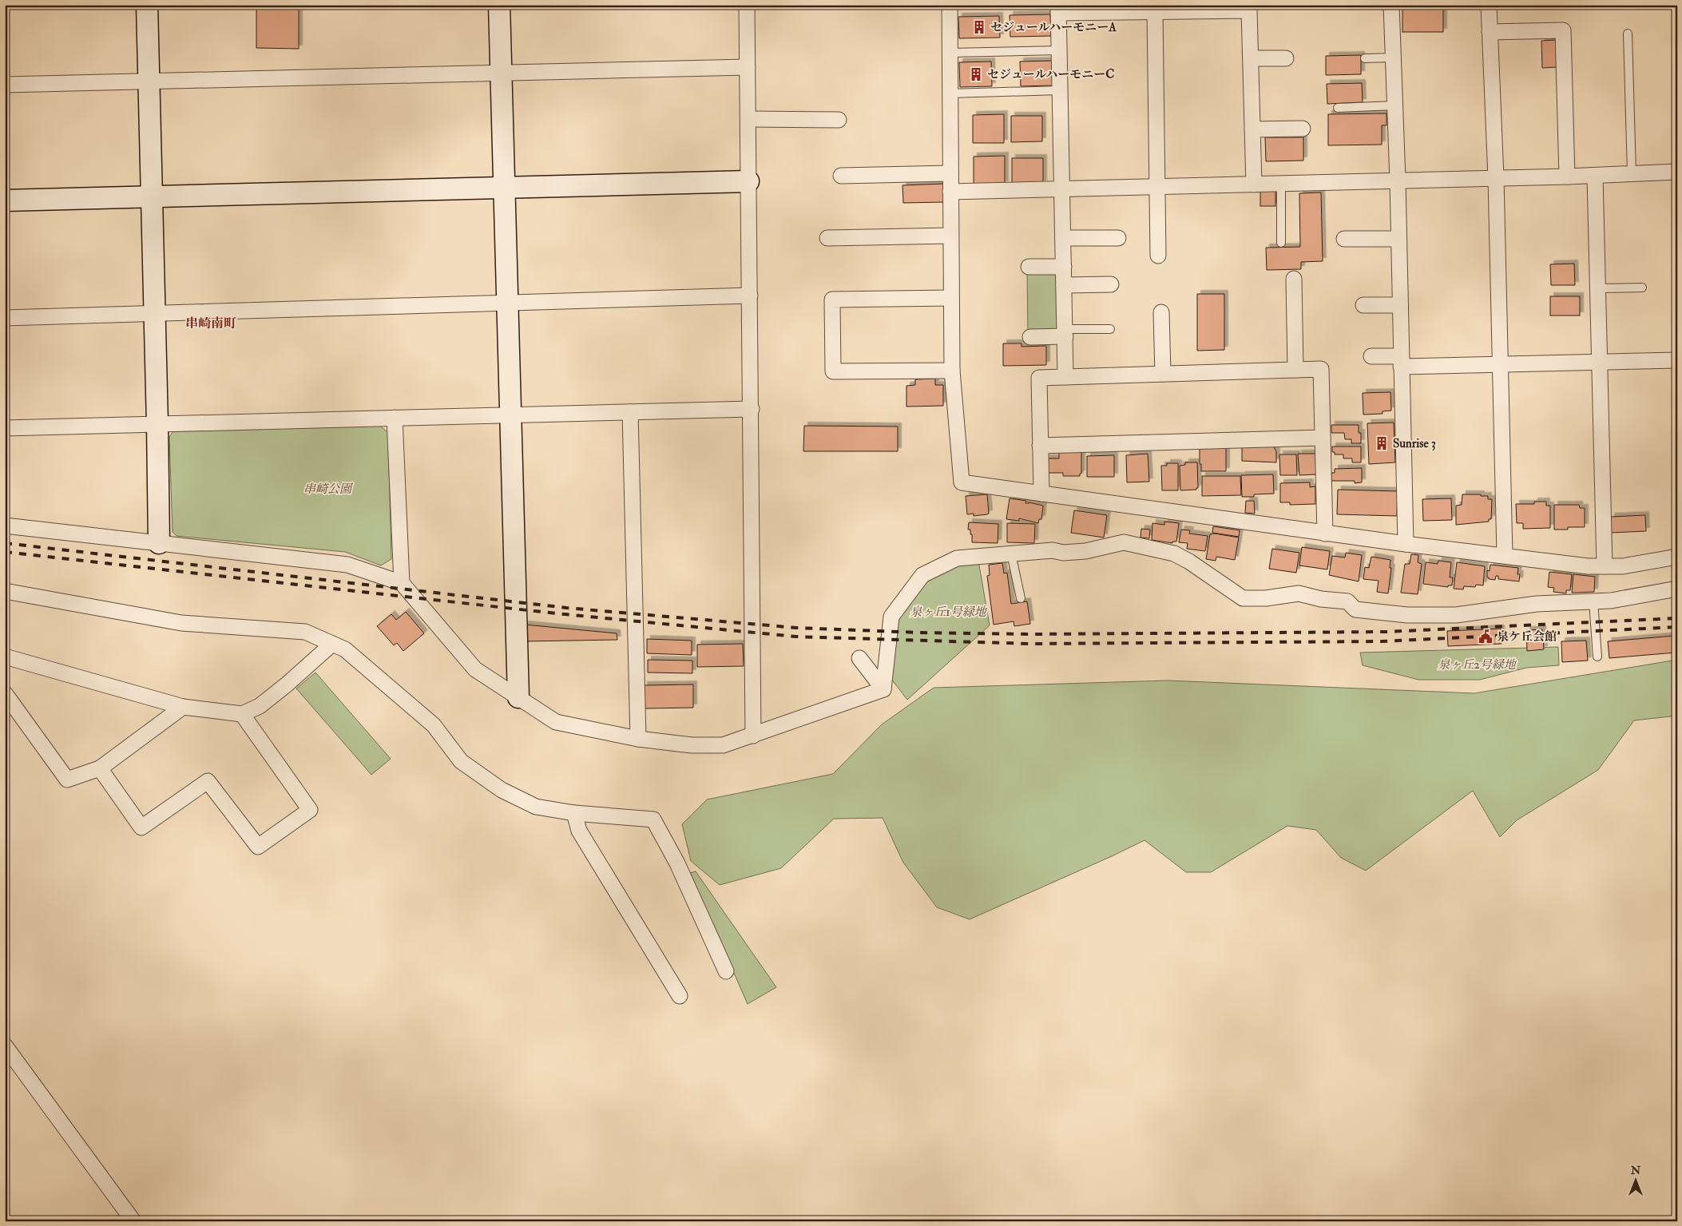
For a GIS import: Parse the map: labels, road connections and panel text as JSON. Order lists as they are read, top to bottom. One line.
{"districts":["串崎南町"],"parks":["串崎公園","泉ヶ丘1号緑地","泉ヶ丘2号緑地"],"places":{"building":["セジュールハーモニーA","セジュールハーモニーC","Sunrise 3"],"public building":["泉ケ丘会館"]},"north":"top"}
